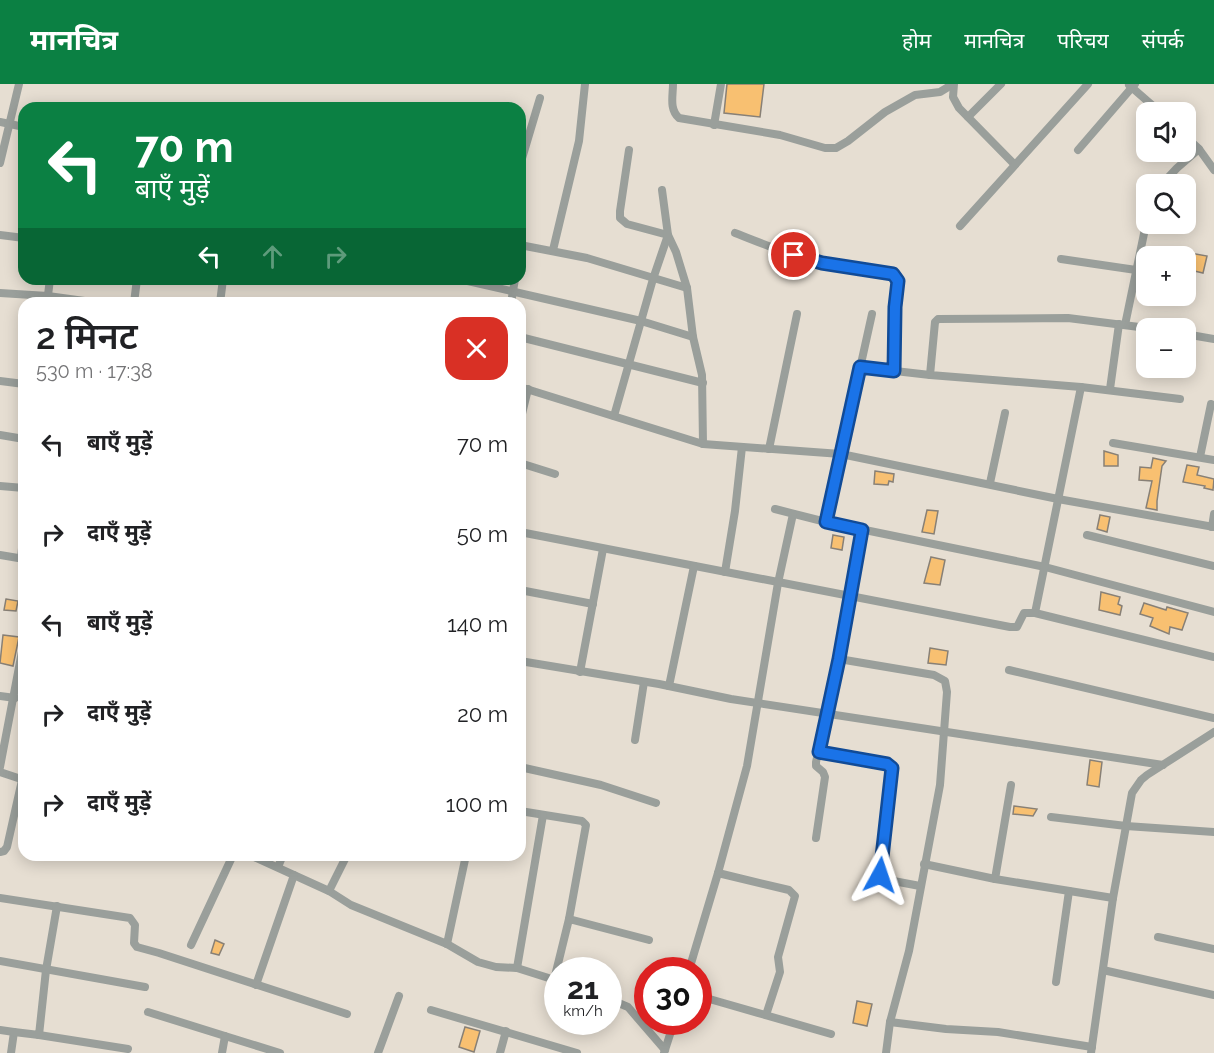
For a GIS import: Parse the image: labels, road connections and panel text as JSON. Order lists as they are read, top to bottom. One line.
{"page":{"header":"मानचित्र","nav":["होम","मानचित्र","परिचय","संपर्क"],"map_buttons":["+","−"],"turn":["70 m","बाएँ मुड़ें"],"heading":["2 मिनट","530 m · 17:38"],"list":[{"name":"बाएँ मुड़ें","value":"70 m"},{"name":"दाएँ मुड़ें","value":"50 m"},{"name":"बाएँ मुड़ें","value":"140 m"},{"name":"दाएँ मुड़ें","value":"20 m"},{"name":"दाएँ मुड़ें","value":"100 m"}],"speed":"21 km/h","limit":"30"}}
